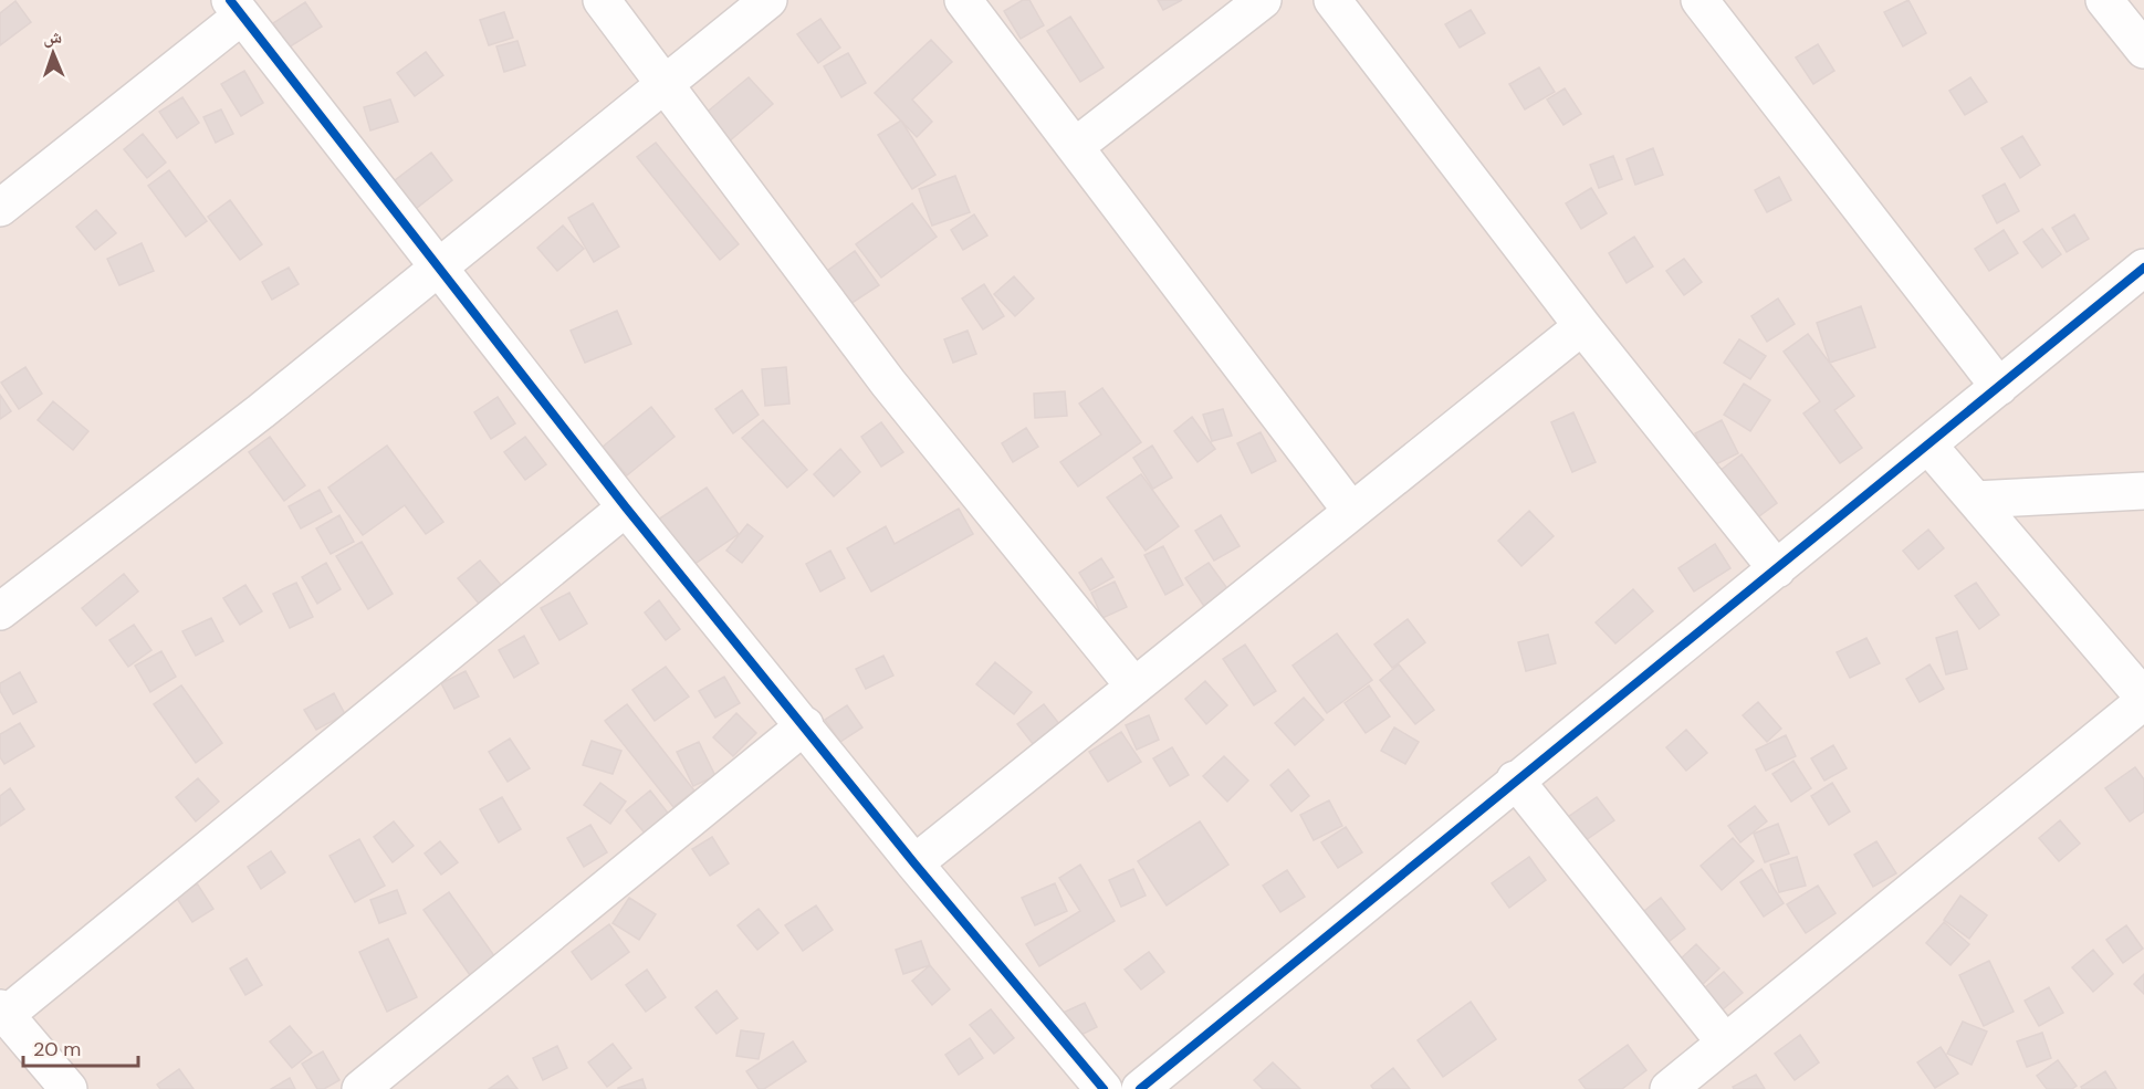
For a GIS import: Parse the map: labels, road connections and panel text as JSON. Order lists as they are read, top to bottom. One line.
{"scale_bar":"20 m","north":"top"}
